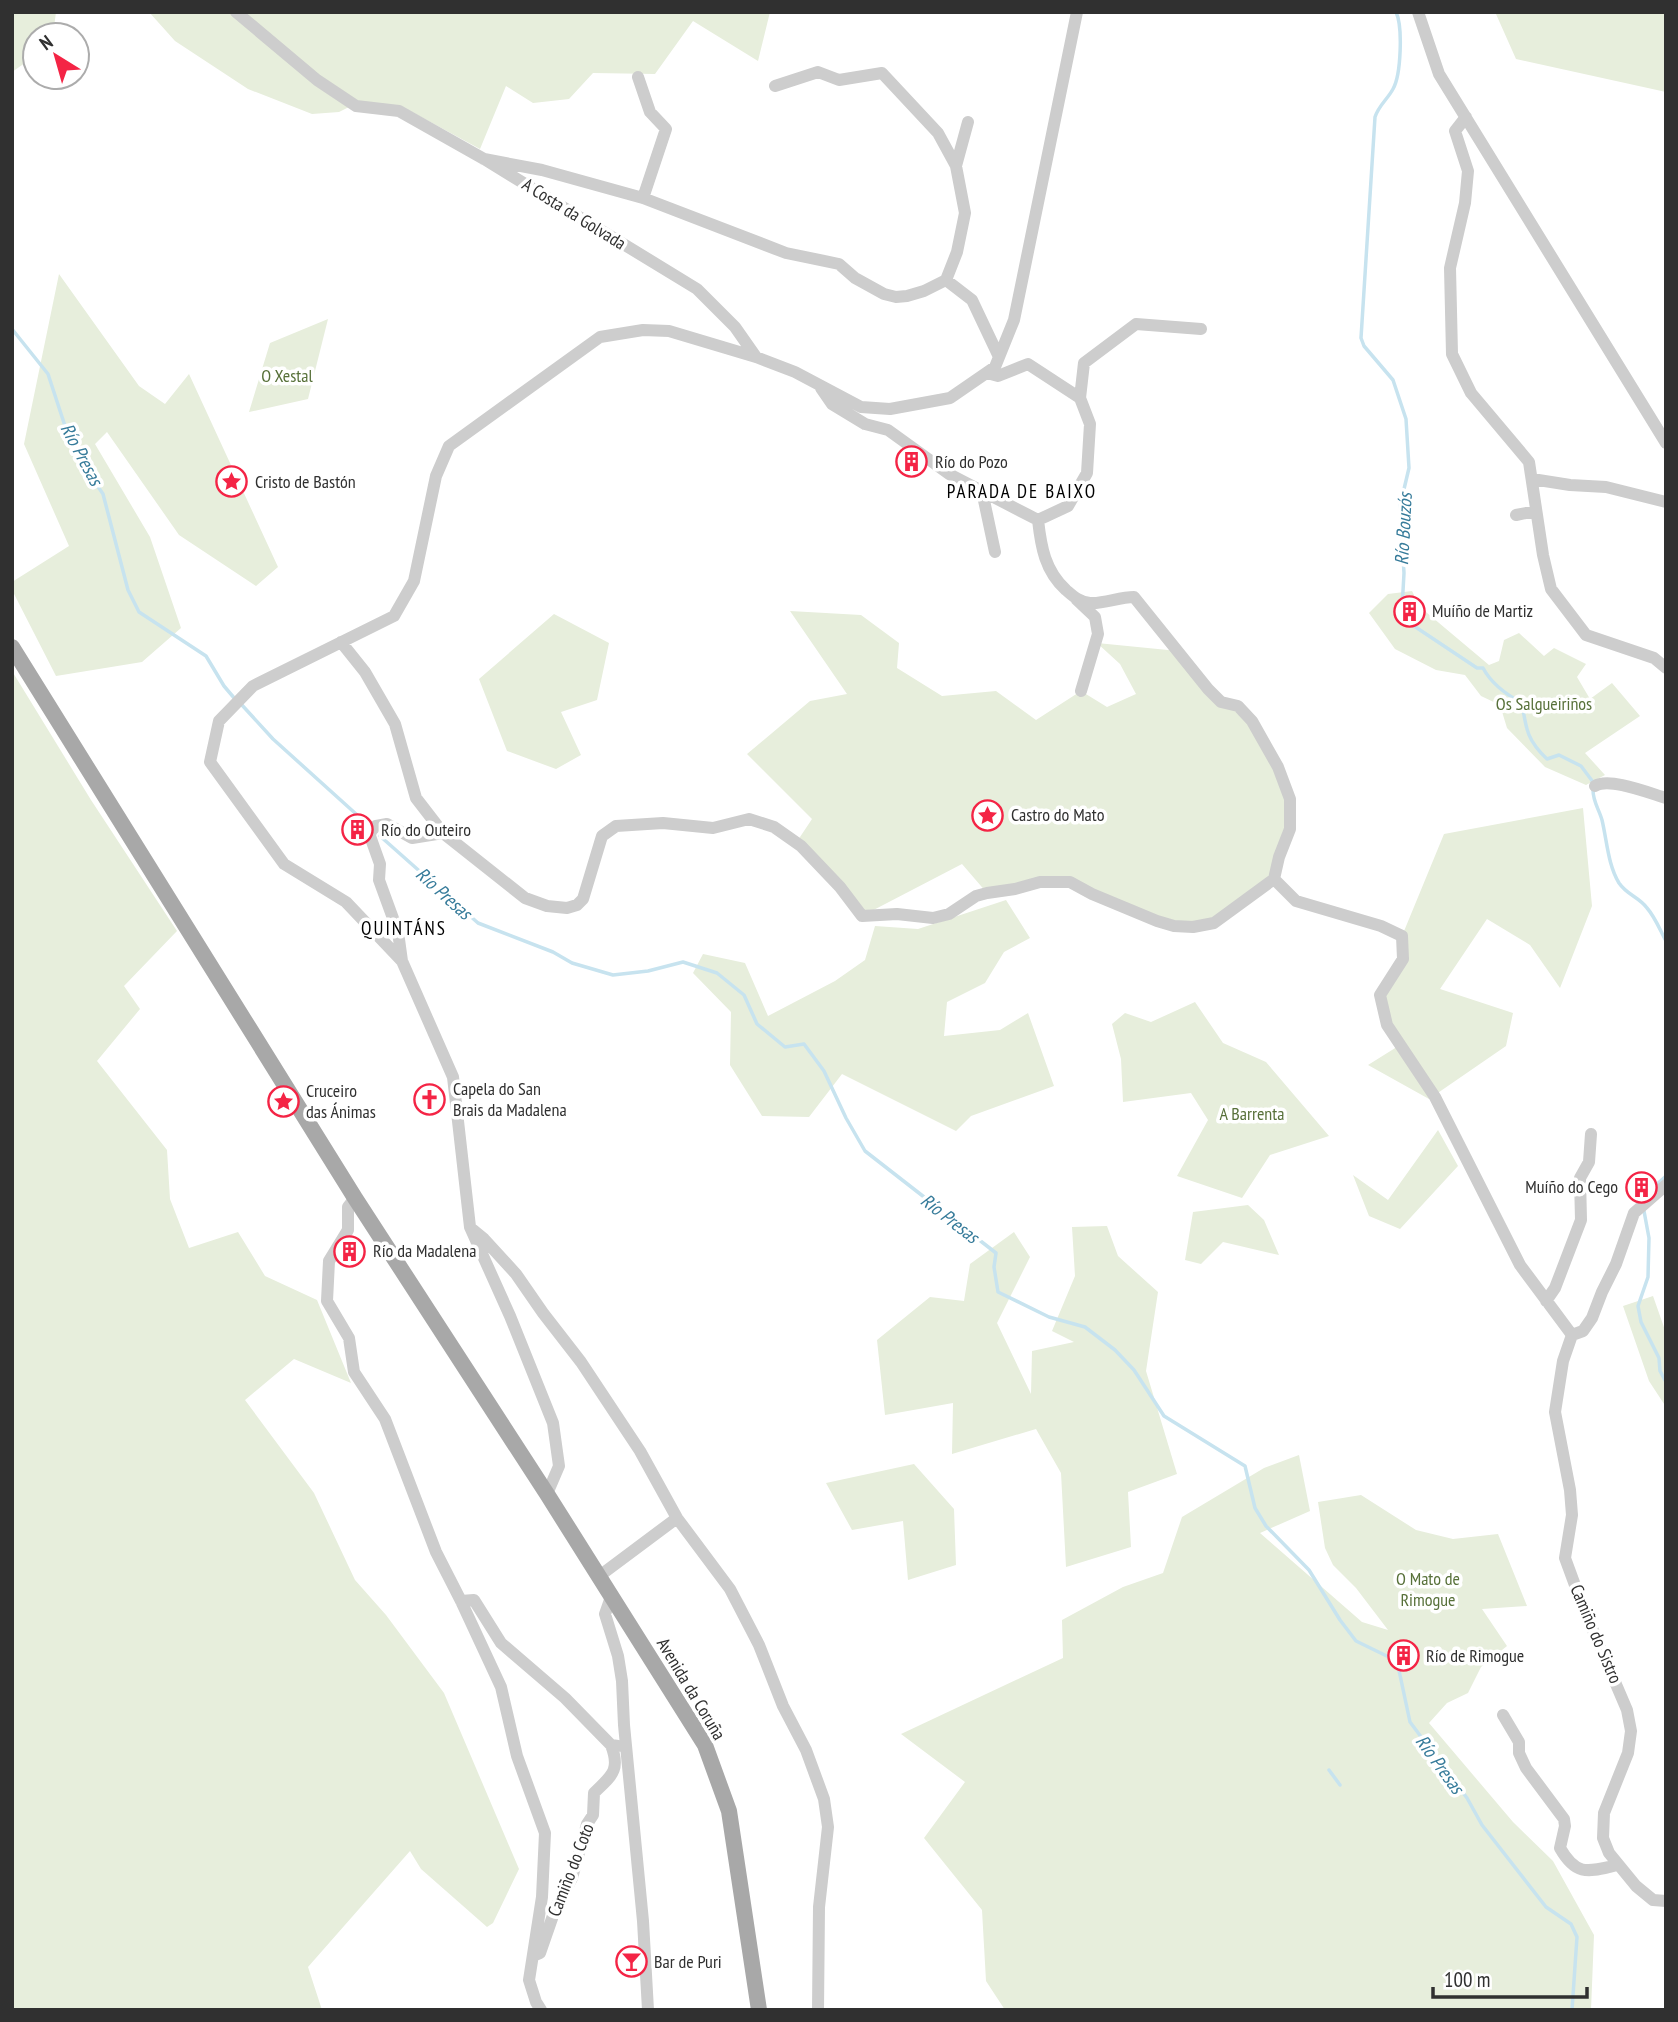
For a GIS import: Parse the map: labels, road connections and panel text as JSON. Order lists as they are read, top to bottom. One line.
{"streets":{"main road":["Avenida da Coruña"],"street":["A Costa da Golvada","Camiño do Sistro","Camiño do Coto"]},"districts":["PARADA DE BAIXO","QUINTÁNS"],"water":["Río Presas","Río Bouzós"],"parks":["O Xestal","Os Salgueiriños","A Barrenta","O Mato de Rimogue"],"places":{"building":["Río do Pozo","Muíño de Martiz","Río do Outeiro","Muíño do Cego","Río da Madalena","Río de Rimogue"],"place":["Cristo de Bastón","Castro do Mato","Cruceiro das Ánimas"],"church":["Capela do San Brais da Madalena"],"bar":["Bar de Puri"]},"scale_bar":"100 m","north":"top left"}
